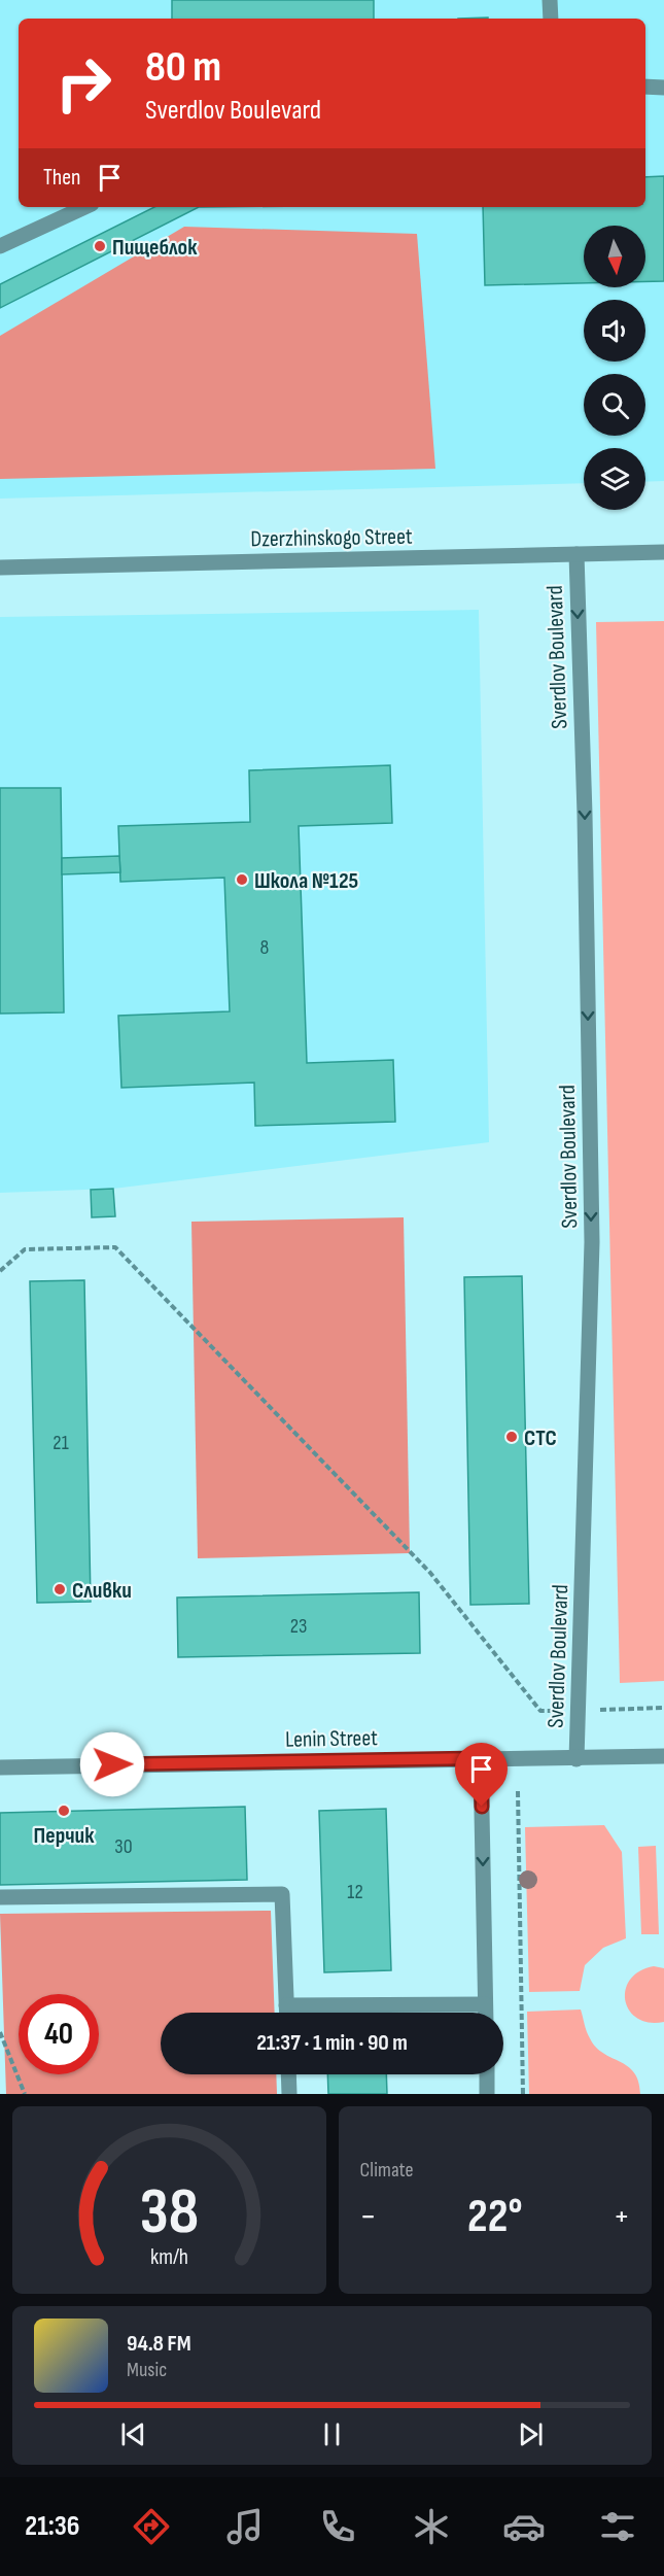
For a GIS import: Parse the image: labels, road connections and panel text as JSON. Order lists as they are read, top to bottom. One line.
{"streets":{"street":["Dzerzhinskogo Street","Sverdlov Boulevard","Lenin Street"]},"crossings":[["Dzerzhinskogo Street","Sverdlov Boulevard"],["Sverdlov Boulevard","Lenin Street"]],"one_way":["Sverdlov Boulevard"],"places":["Пищеблок","Школа №125","СТС","Сливки","Перчик"],"house_numbers":["8","21","23","30","12"],"north":"bottom","page":{"turn":["80 m","Sverdlov Boulevard"],"then":"Then","limit":"40","trip":"21:37 · 1 min · 90 m","tile":"Climate","heat":["−","22°","+"],"song":["94.8 FM","Music"],"tabs":"21:36","gauge":["38","km/h"]}}
